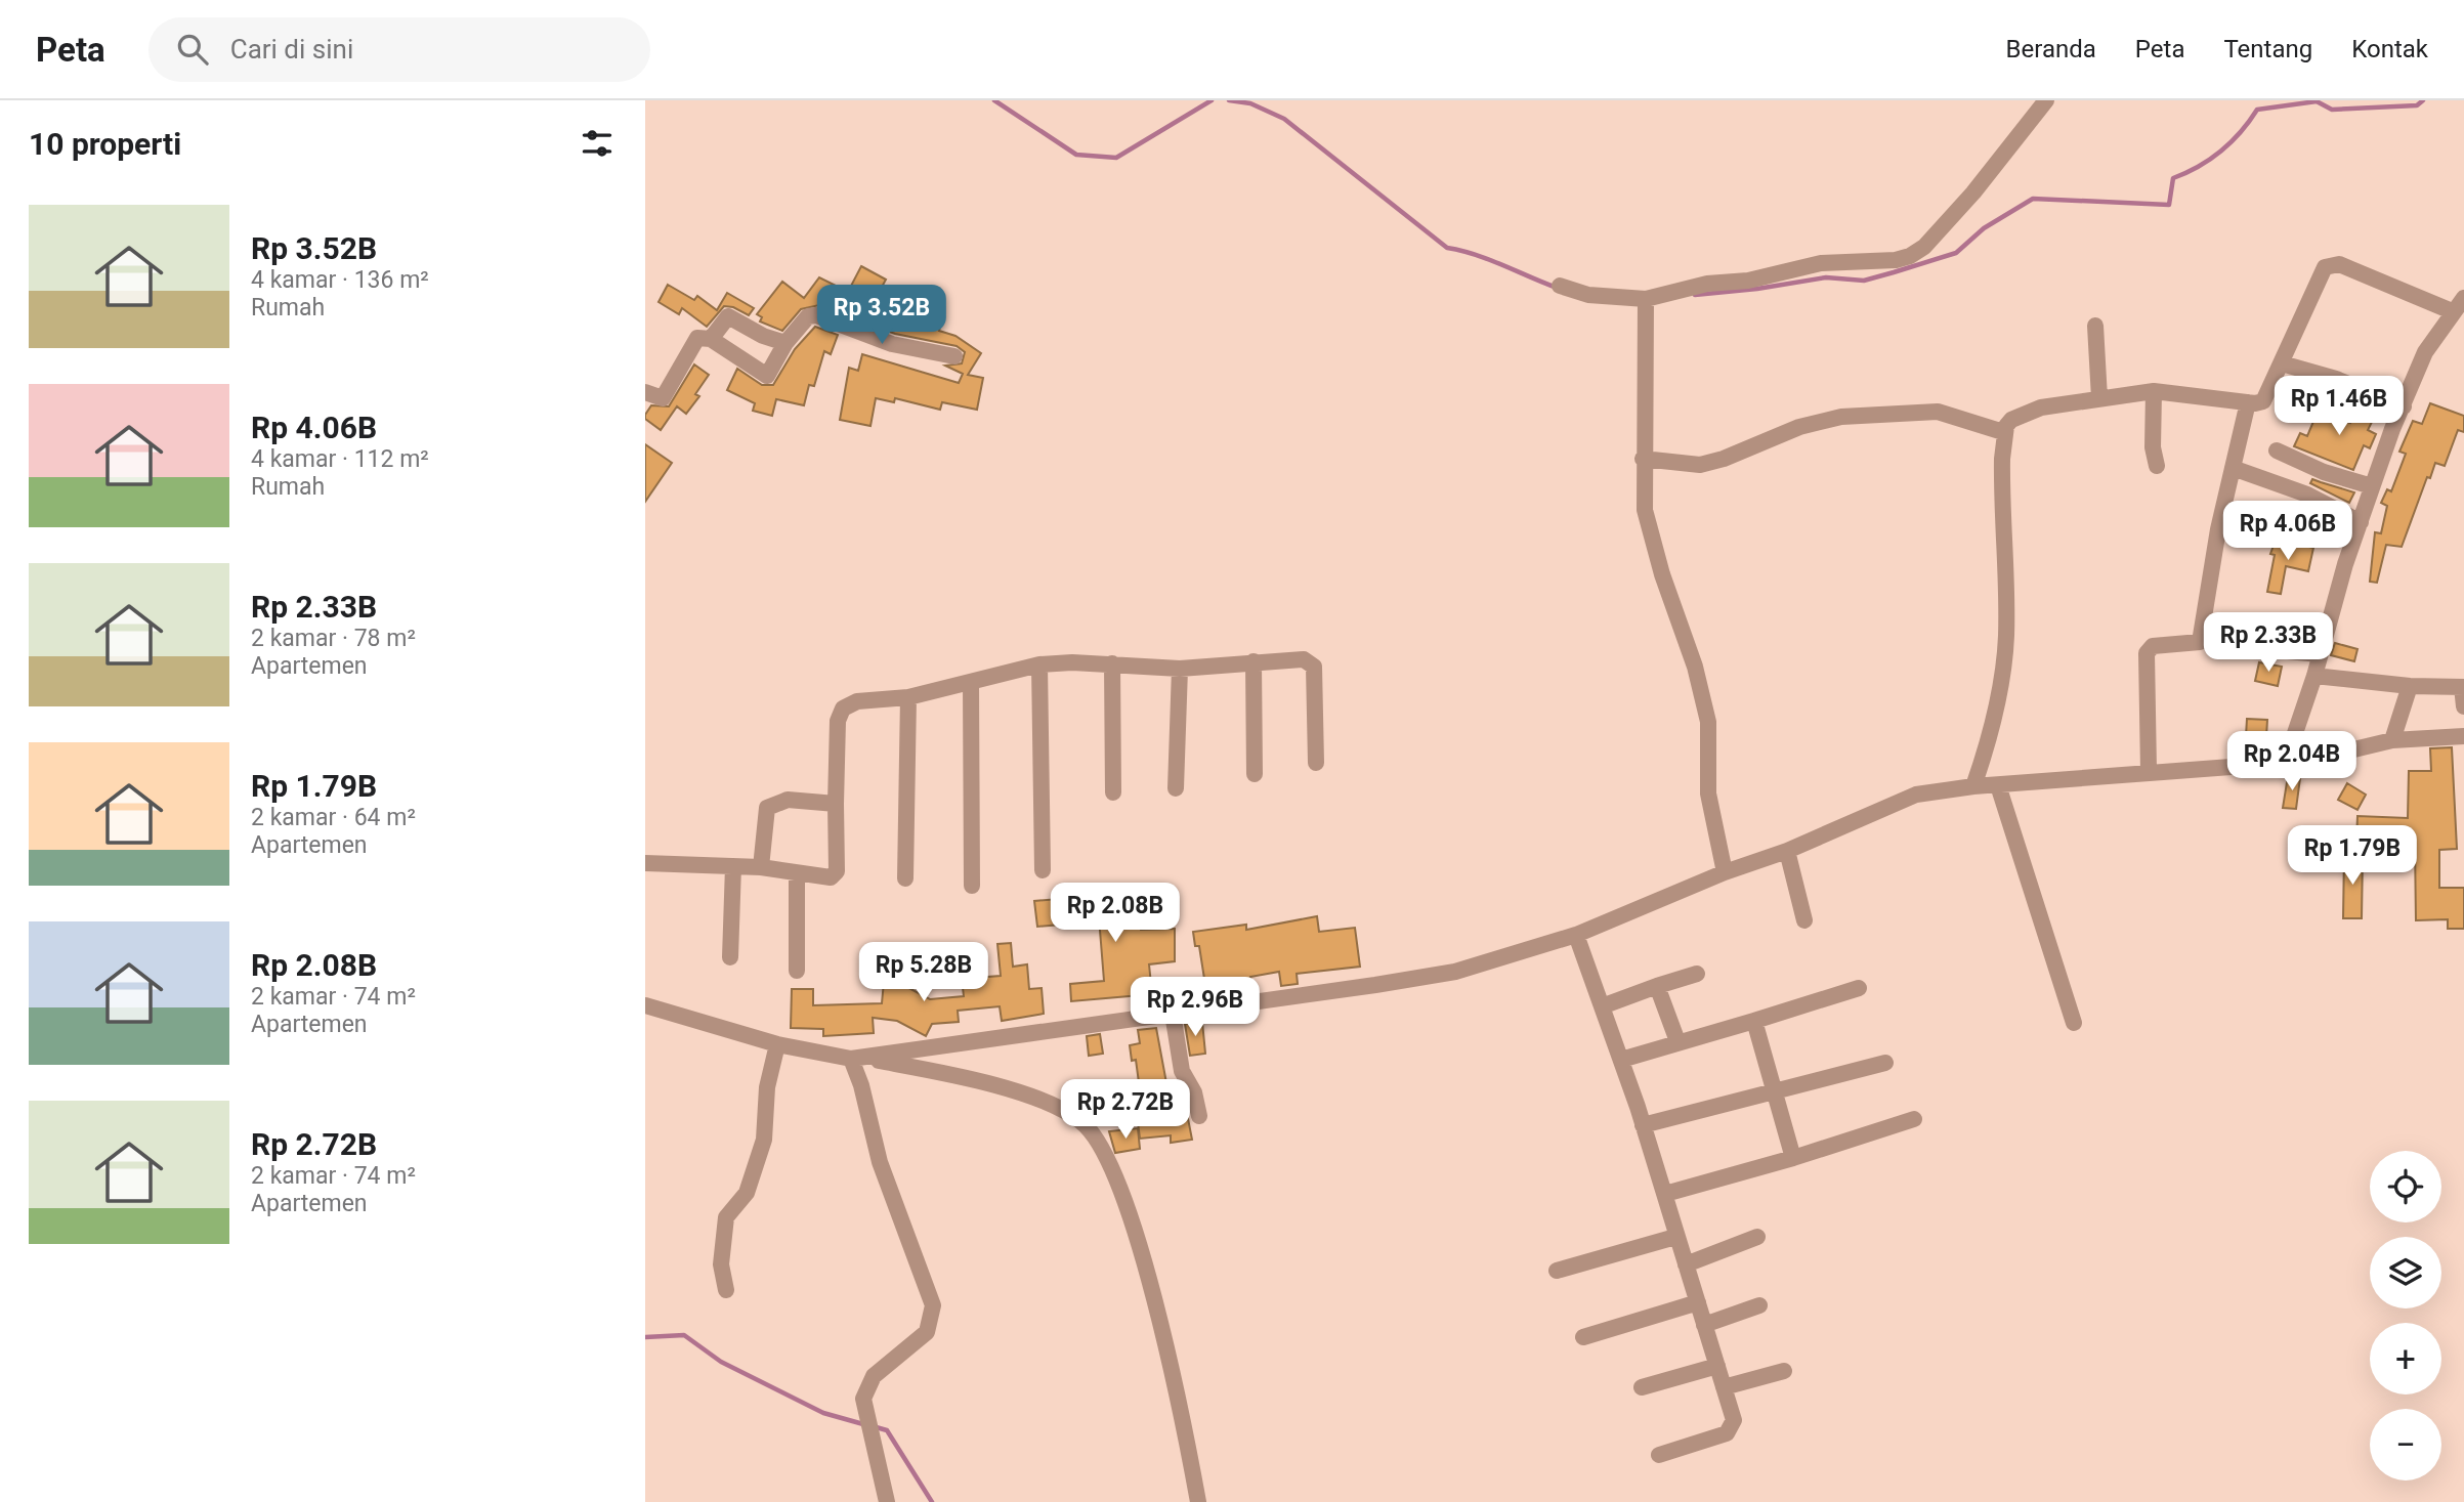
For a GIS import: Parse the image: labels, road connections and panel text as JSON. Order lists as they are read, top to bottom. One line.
{"page":{"header":"Peta","search":"Cari di sini","nav":["Beranda","Peta","Tentang","Kontak"],"heading":"10 properti","list":[{"name":"Rp 3.52B","note":"4 kamar · 136 m² · Rumah"},{"name":"Rp 4.06B","note":"4 kamar · 112 m² · Rumah"},{"name":"Rp 2.33B","note":"2 kamar · 78 m² · Apartemen"},{"name":"Rp 1.79B","note":"2 kamar · 64 m² · Apartemen"},{"name":"Rp 2.08B","note":"2 kamar · 74 m² · Apartemen"},{"name":"Rp 2.72B","note":"2 kamar · 74 m² · Apartemen"}],"price":["Rp 3.52B","Rp 1.46B","Rp 4.06B","Rp 2.33B","Rp 2.04B","Rp 1.79B","Rp 2.08B","Rp 5.28B","Rp 2.96B","Rp 2.72B"],"map_buttons":["+","−"]}}
